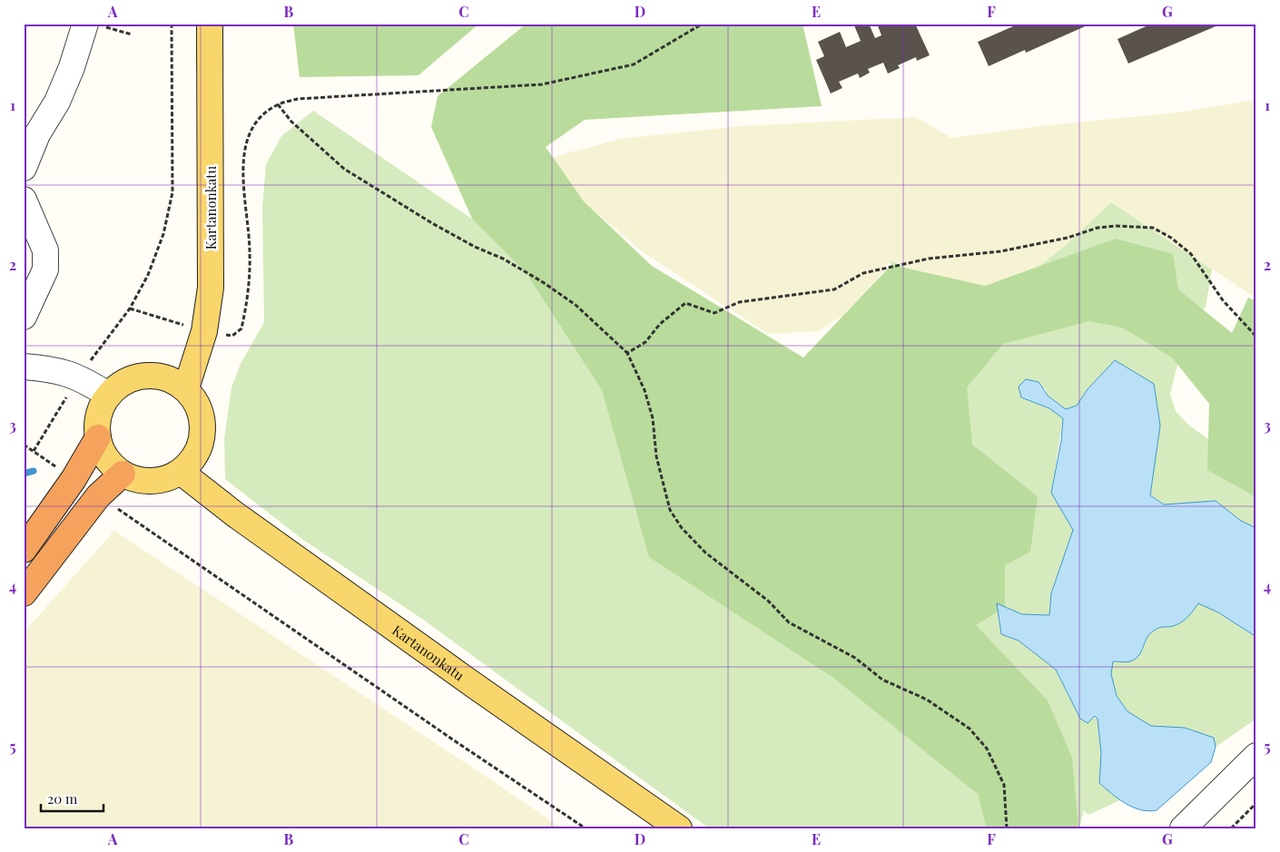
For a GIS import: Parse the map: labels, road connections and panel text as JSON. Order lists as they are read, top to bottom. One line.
{"streets":{"main road":["Kartanonkatu"]},"scale_bar":"20 m","grid":{"columns":["A","B","C","D","E","F","G"],"rows":["1","2","3","4","5"]}}
